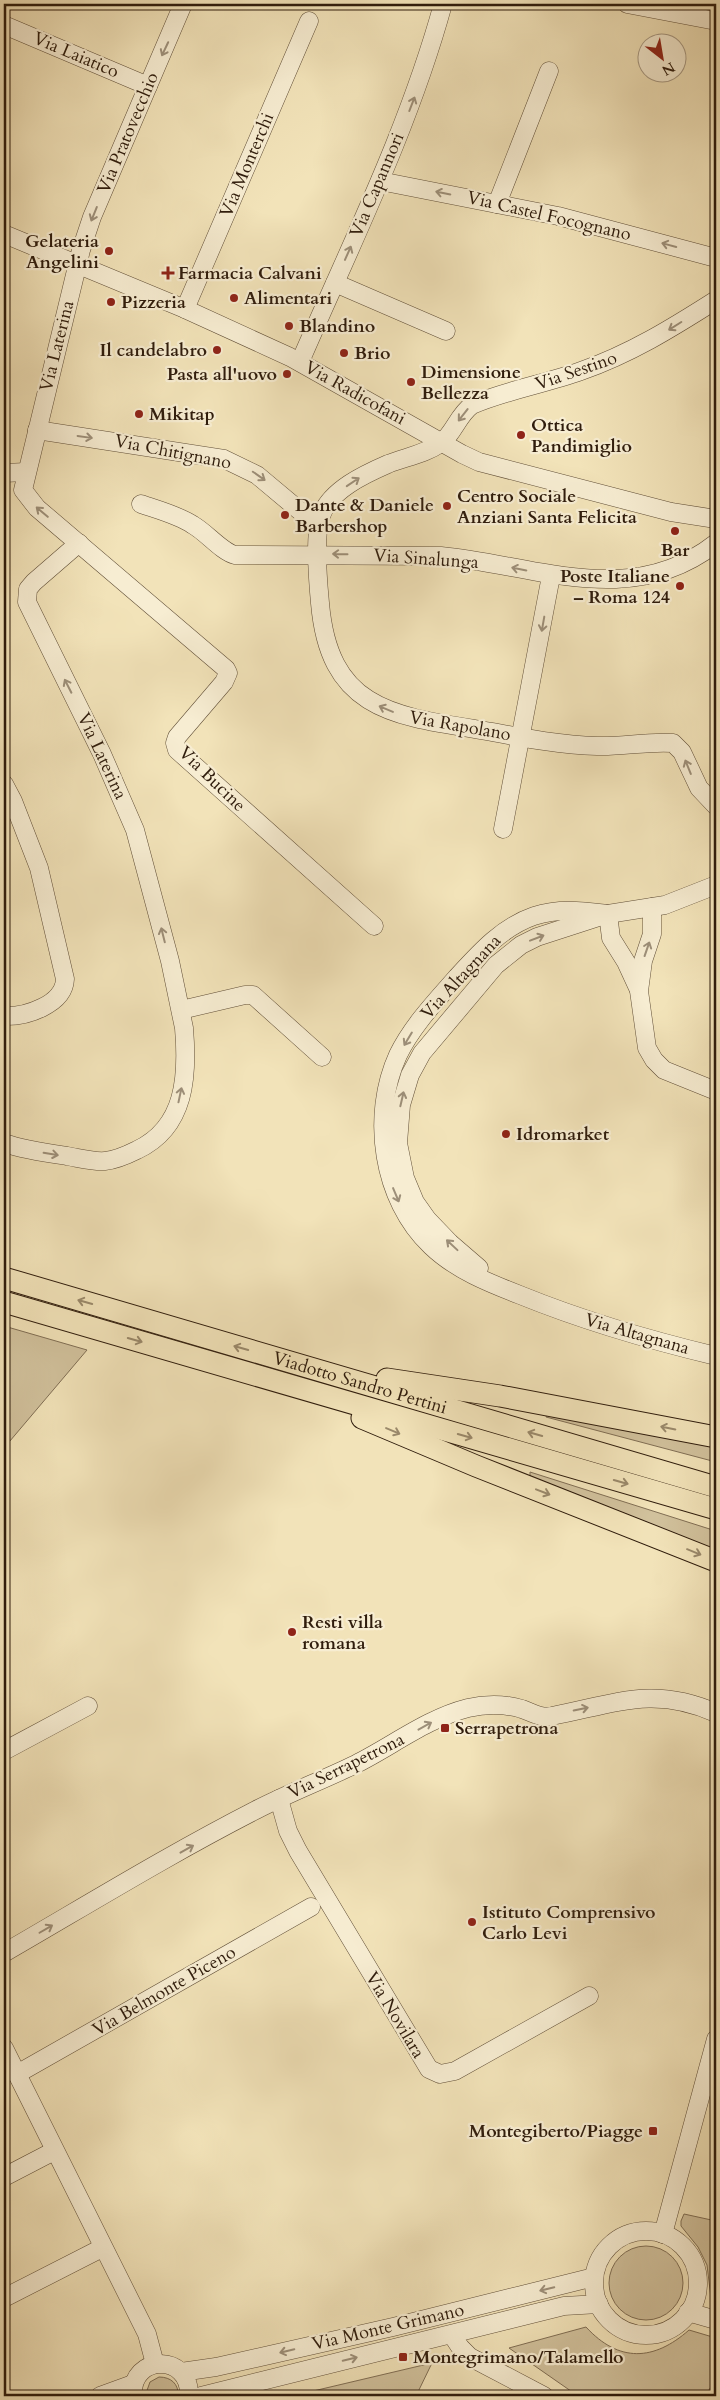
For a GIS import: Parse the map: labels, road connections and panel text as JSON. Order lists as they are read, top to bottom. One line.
{"streets":{"main road":["Viadotto Sandro Pertini"],"street":["Via Laiatico","Via Pratovecchio","Via Monterchi","Via Capannori","Via Castel Focognano","Via Laterina","Via Sestino","Via Radicofani","Via Chitignano","Via Sinalunga","Via Rapolano","Via Bucine","Via Altagnana","Via Serrapetrona","Via Belmonte Piceno","Via Novilara","Via Monte Grimano"]},"crossings":[["Via Laiatico","Via Pratovecchio"],["Via Pratovecchio","Via Laterina"],["Via Pratovecchio","Via Radicofani"],["Via Monterchi","Via Radicofani"],["Via Capannori","Via Castel Focognano"],["Via Capannori","Via Radicofani"],["Via Laterina","Via Radicofani"],["Via Laterina","Via Chitignano"],["Via Laterina","Via Bucine"],["Via Sestino","Via Radicofani"],["Via Sestino","Via Rapolano"],["Via Radicofani","Via Rapolano"],["Via Chitignano","Via Rapolano"],["Via Sinalunga","Via Rapolano"],["Via Serrapetrona","Via Novilara"]],"one_way":["Via Pratovecchio","Via Castel Focognano","Via Sestino","Via Chitignano","Via Sinalunga","Via Serrapetrona"],"places":{"other":["Gelateria Angelini","Alimentari","Pizzeria","Blandino","Il candelabro","Brio","Pasta all'uovo","Dimensione Bellezza","Mikitap","Ottica Pandimiglio","Centro Sociale Anziani Santa Felicita","Dante & Daniele Barbershop","Bar","Poste Italiane – Roma 124","Idromarket","Resti villa romana","Istituto Comprensivo Carlo Levi"],"health":["Farmacia Calvani"],"transit":["Serrapetrona","Montegiberto/Piagge","Montegrimano/Talamello"]},"north":"bottom right"}
